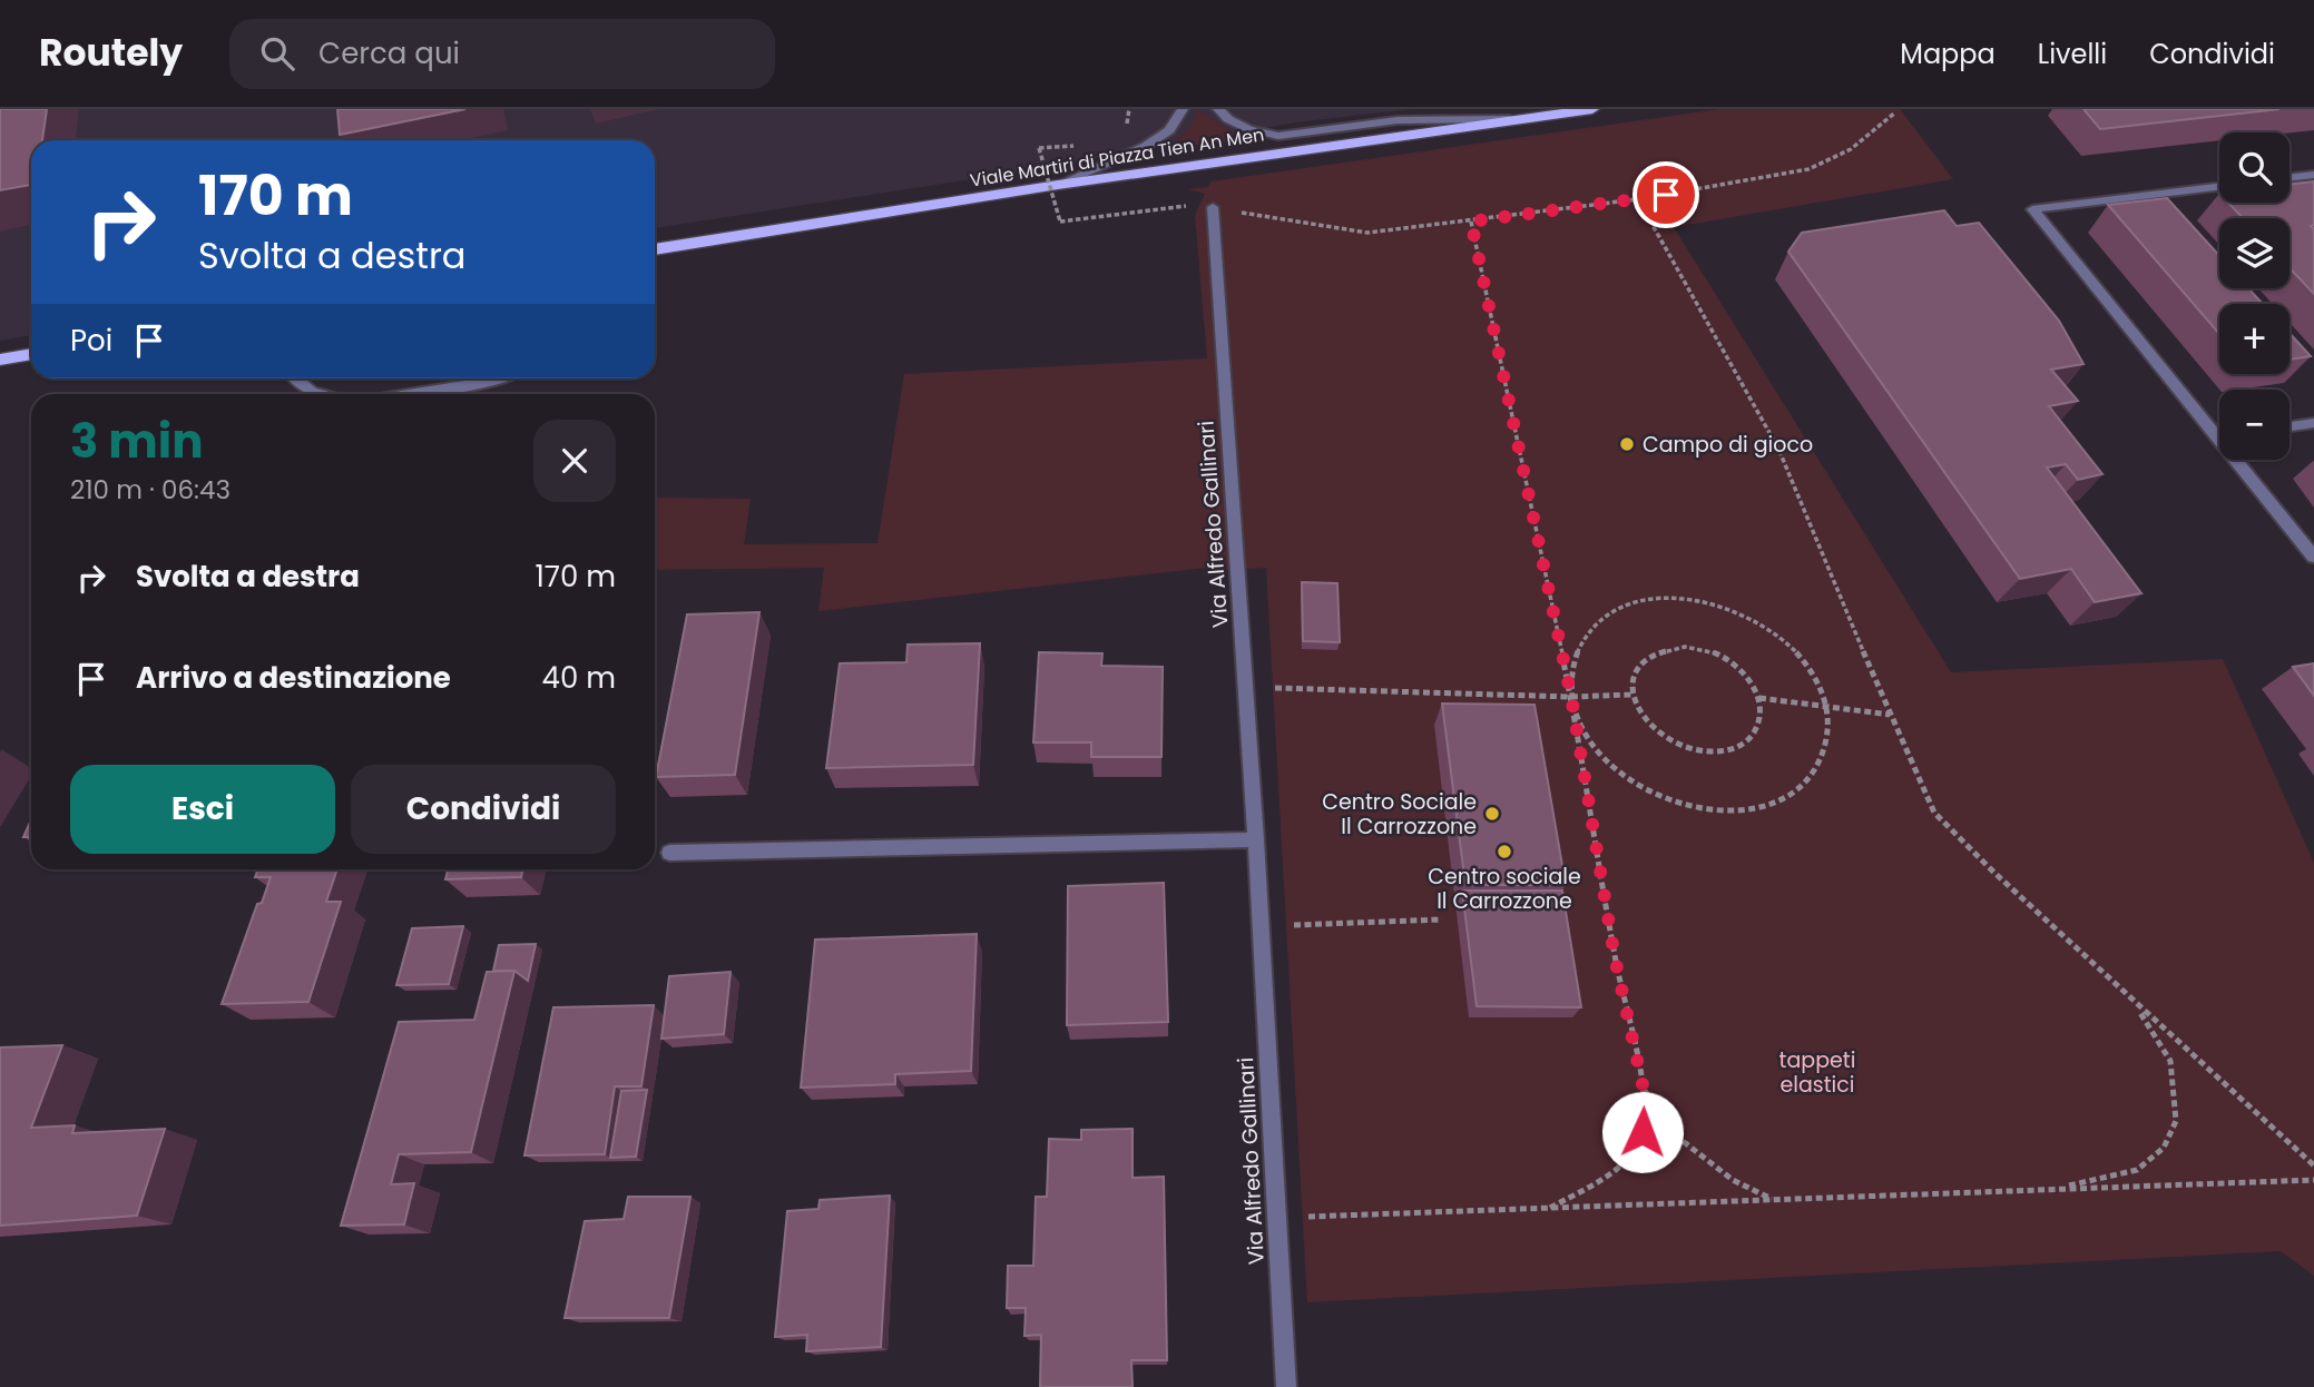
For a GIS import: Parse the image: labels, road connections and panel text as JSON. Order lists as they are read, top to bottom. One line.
{"streets":{"main road":["Viale Martiri di Piazza Tien An Men"],"street":["Via Alfredo Gallinari"]},"parks":["tappeti elastici"],"places":["Campo di gioco","Centro Sociale Il Carrozzone","Centro sociale Il Carrozzone"],"page":{"header":"Routely","search":"Cerca qui","nav":["Mappa","Livelli","Condividi"],"map_buttons":["+","−"],"turn":["170 m","Svolta a destra"],"then":"Poi","heading":["3 min","210 m · 06:43"],"list":[{"name":"Svolta a destra","value":"170 m"},{"name":"Arrivo a destinazione","value":"40 m"}],"buttons":["Esci","Condividi"]}}
